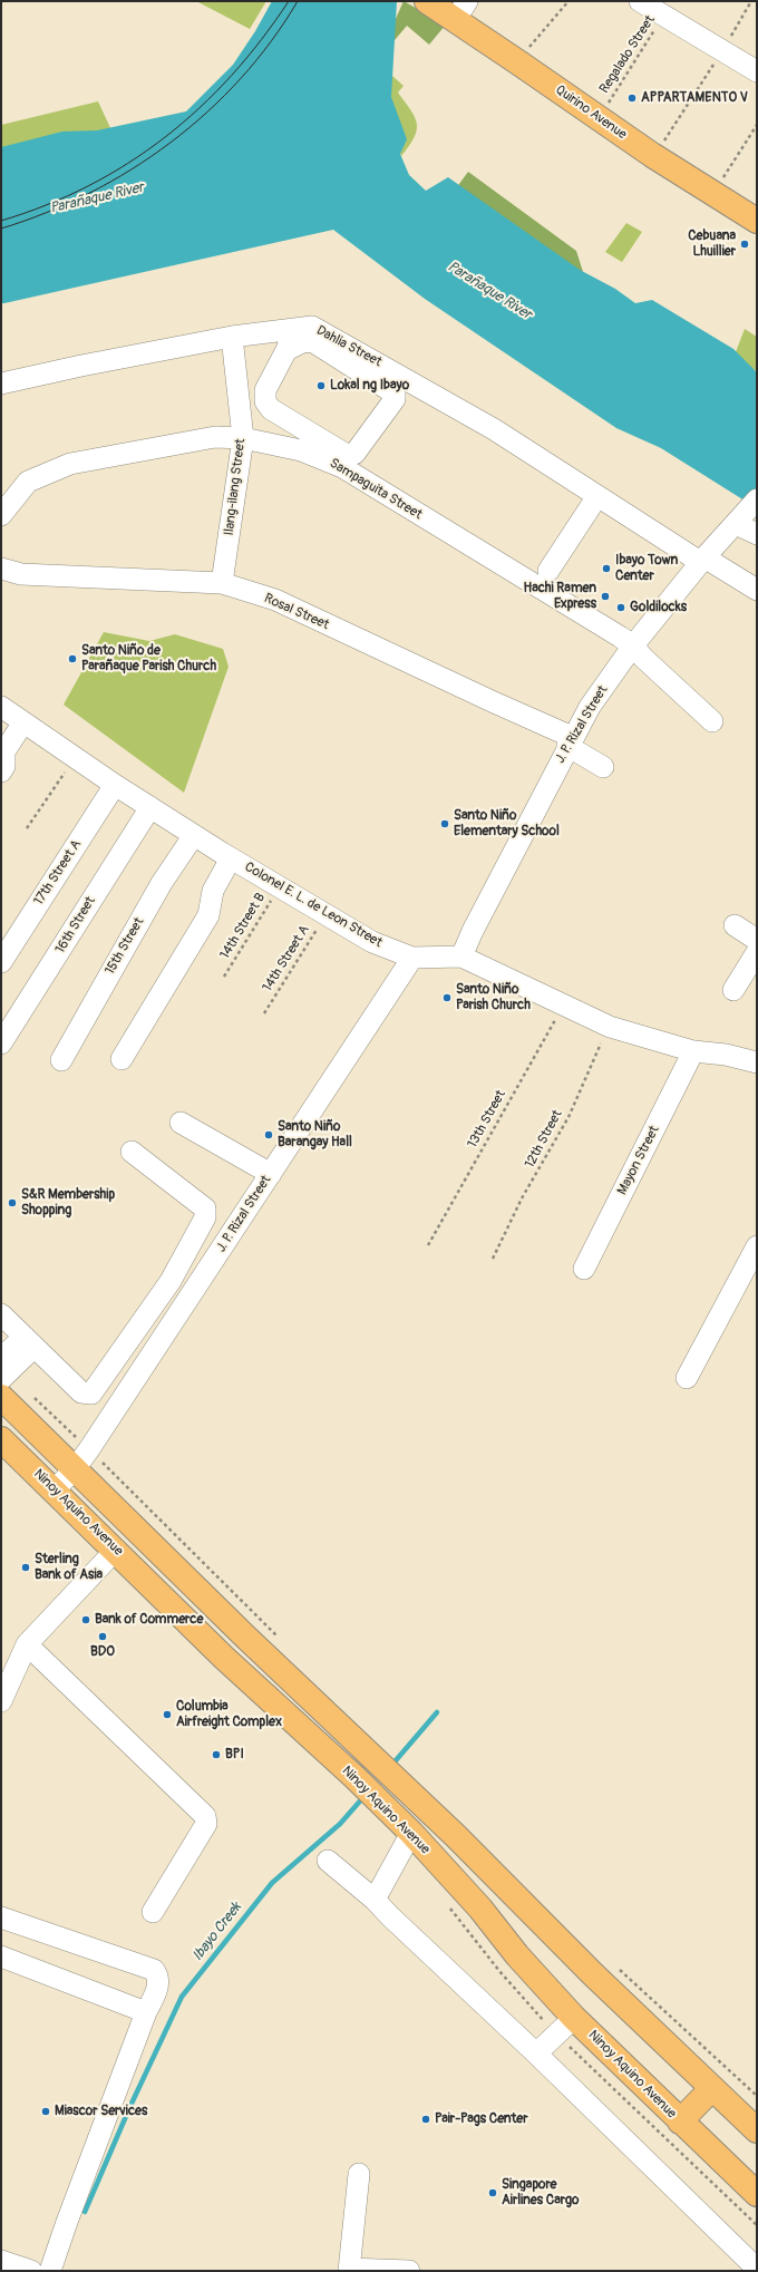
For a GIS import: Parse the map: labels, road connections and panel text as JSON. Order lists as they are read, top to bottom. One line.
{"streets":{"main road":["Quirino Avenue","Ninoy Aquino Avenue"],"street":["Dahlia Street","Ilang-ilang Street","Sampaguita Street","Rosal Street","J. P. Rizal Street","17th Street A","Colonel E. L. de Leon Street","16th Street","15th Street","Mayon Street"],"path":["Regalado Street","14th Street B","14th Street A","13th Street","12th Street"]},"crossings":[["Regalado Street","Quirino Avenue"],["Dahlia Street","Ilang-ilang Street"],["Dahlia Street","J. P. Rizal Street"],["Ilang-ilang Street","Sampaguita Street"],["Ilang-ilang Street","Rosal Street"],["Sampaguita Street","J. P. Rizal Street"],["Rosal Street","J. P. Rizal Street"],["J. P. Rizal Street","Colonel E. L. de Leon Street"],["J. P. Rizal Street","Ninoy Aquino Avenue"],["17th Street A","Colonel E. L. de Leon Street"],["Colonel E. L. de Leon Street","16th Street"],["Colonel E. L. de Leon Street","14th Street B"],["Colonel E. L. de Leon Street","15th Street"],["Colonel E. L. de Leon Street","14th Street A"],["Colonel E. L. de Leon Street","13th Street"],["Colonel E. L. de Leon Street","12th Street"],["Colonel E. L. de Leon Street","Mayon Street"]],"water":["Parañaque River","Ibayo Creek"],"places":["APPARTAMENTO V","Cebuana Lhuillier","Lokal ng Ibayo","Ibayo Town Center","Hachi Ramen Express","Goldilocks","Santo Niño de Parañaque Parish Church","Santo Niño Elementary School","Santo Niño Parish Church","Santo Niño Barangay Hall","S&R Membership Shopping","Sterling Bank of Asia","Bank of Commerce","BDO","Columbia Airfreight Complex","BPI","Miascor Services","Pair-Pags Center","Singapore Airlines Cargo"]}
